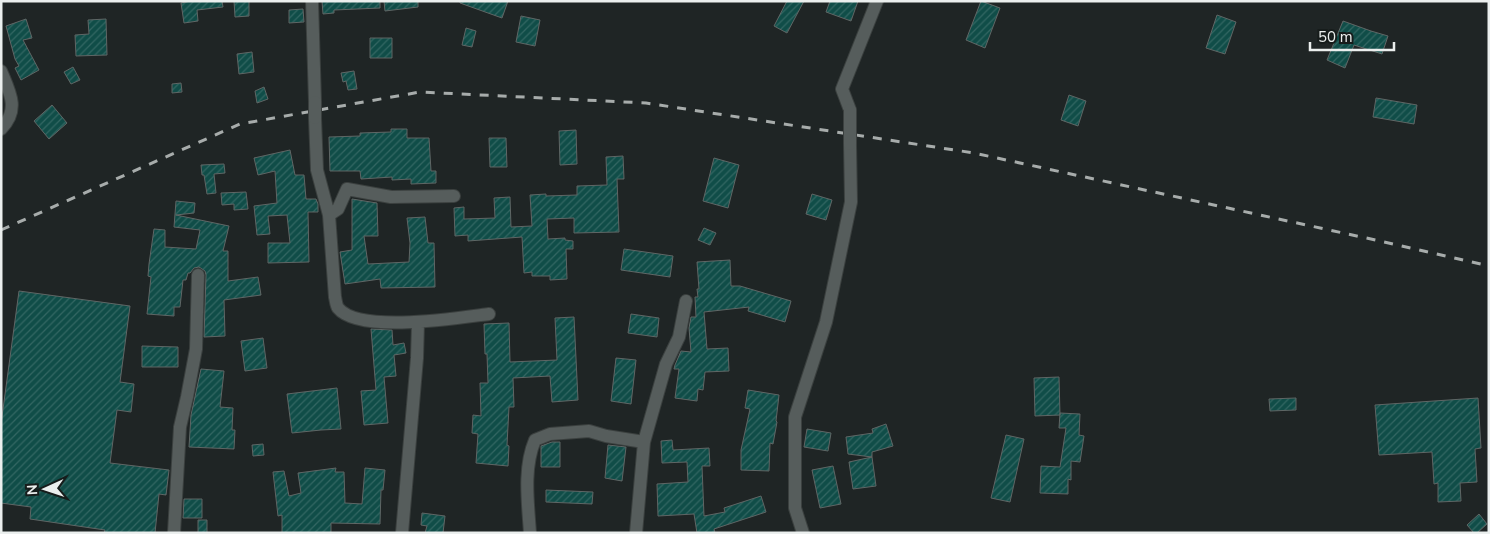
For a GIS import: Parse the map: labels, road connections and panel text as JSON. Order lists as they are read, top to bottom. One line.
{"scale_bar":"50 m","north":"left"}
